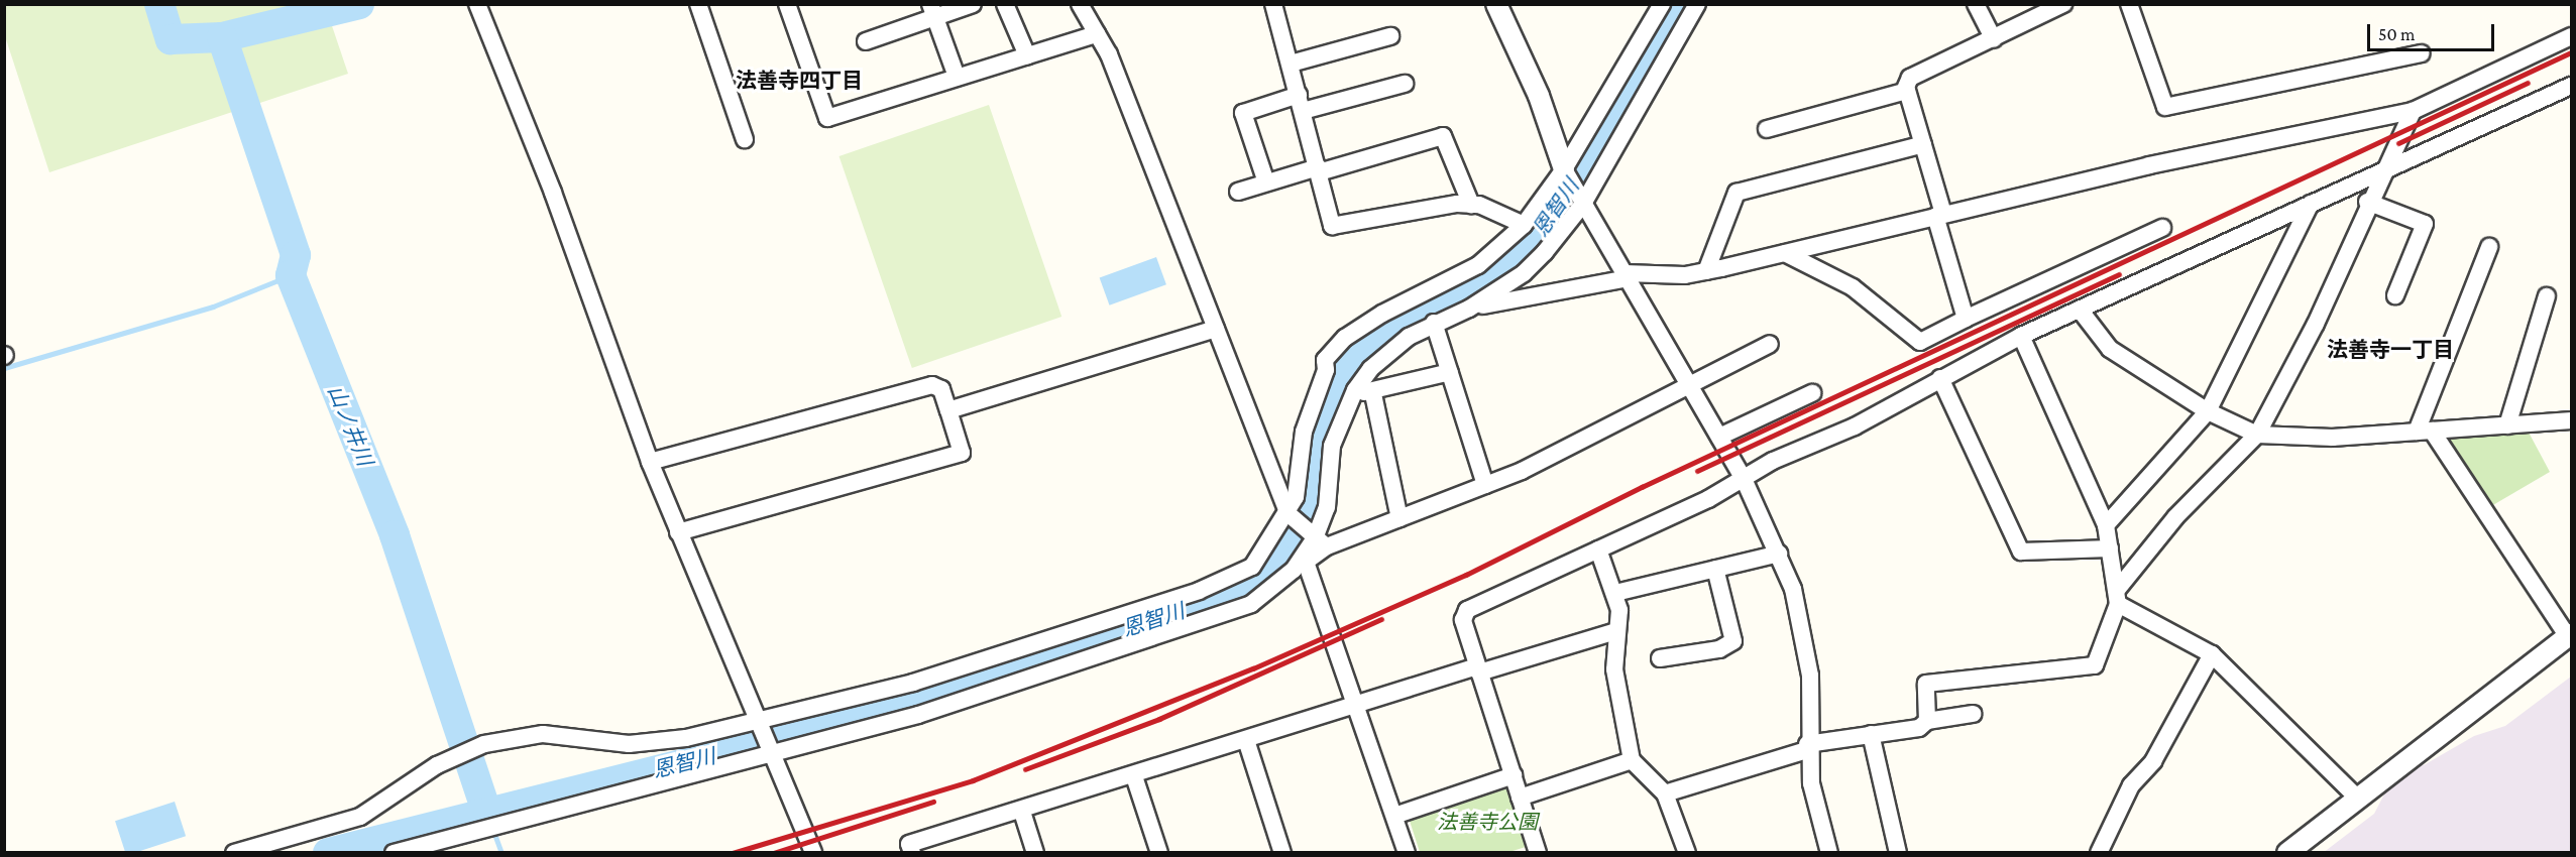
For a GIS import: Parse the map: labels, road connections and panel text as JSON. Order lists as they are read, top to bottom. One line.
{"districts":["法善寺四丁目","法善寺一丁目"],"water":["恩智川","山ノ井川"],"parks":["法善寺公園"],"scale_bar":"50 m"}
